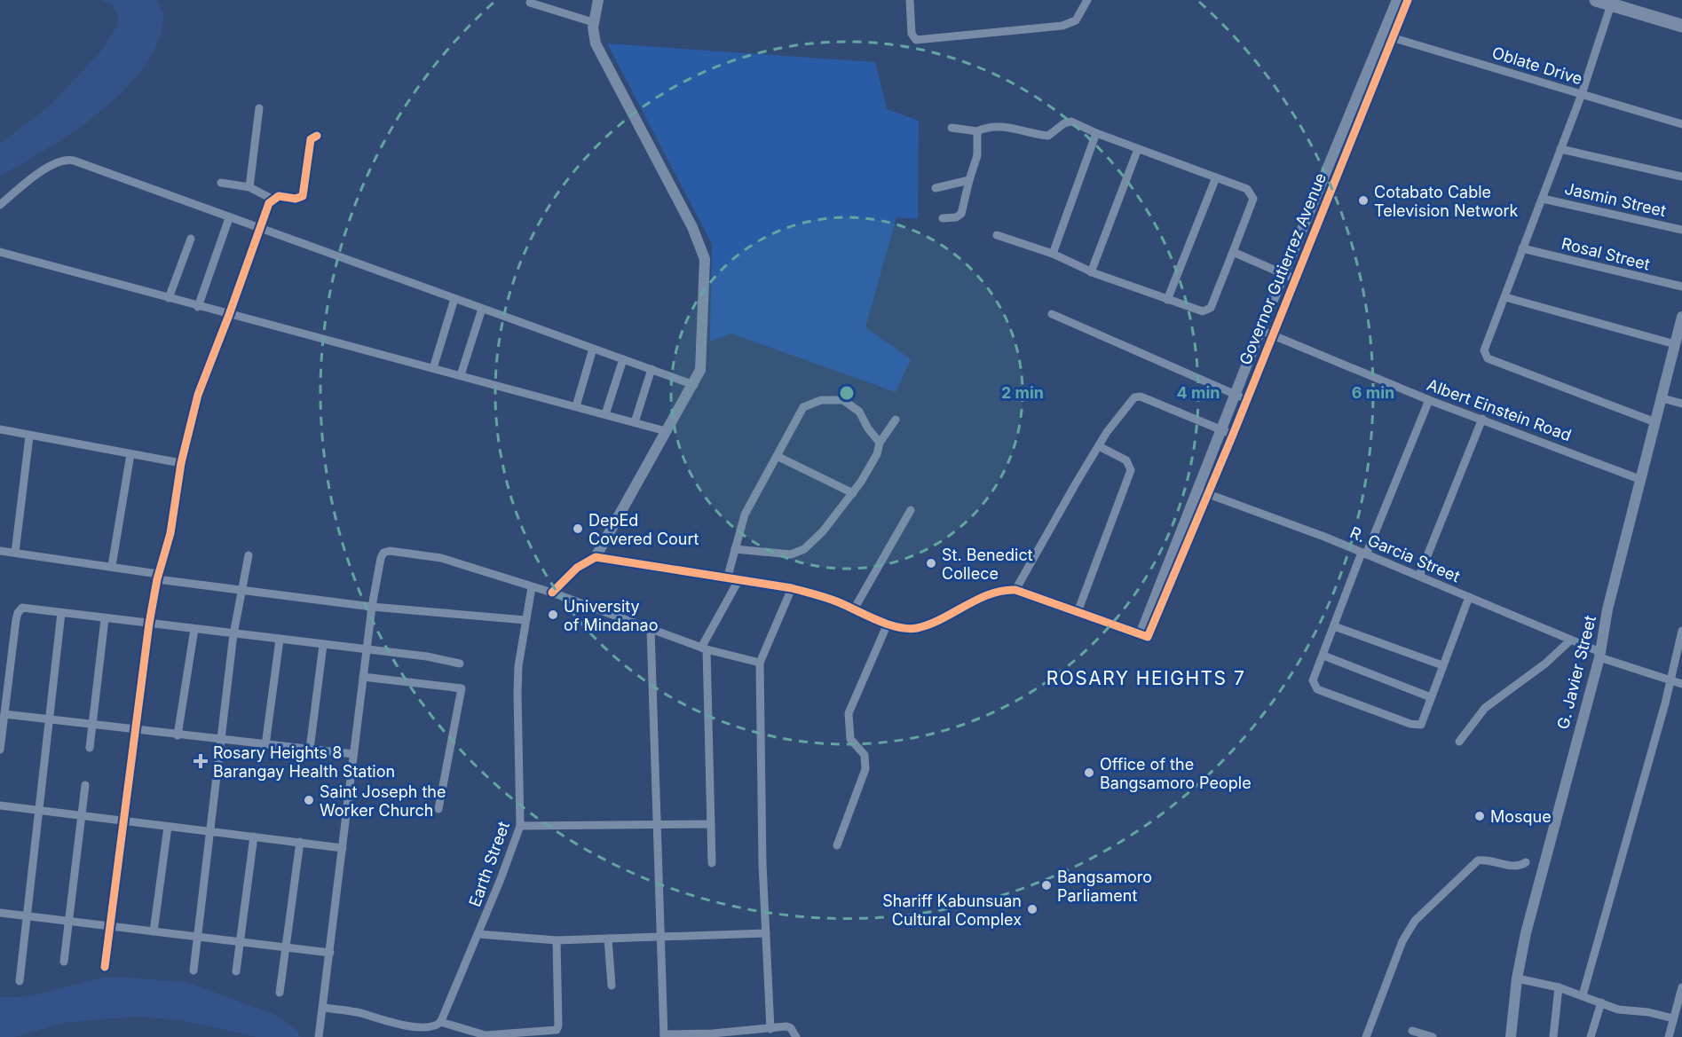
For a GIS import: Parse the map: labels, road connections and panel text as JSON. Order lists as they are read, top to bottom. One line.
{"streets":{"street":["Oblate Drive","Jasmin Street","Rosal Street","Governor Gutierrez Avenue","Albert Einstein Road","R. Garcia Street","G. Javier Street","Earth Street"]},"crossings":[["Oblate Drive","Governor Gutierrez Avenue"],["Governor Gutierrez Avenue","Albert Einstein Road"],["Governor Gutierrez Avenue","R. Garcia Street"],["Albert Einstein Road","G. Javier Street"],["R. Garcia Street","G. Javier Street"]],"districts":["ROSARY HEIGHTS 7"],"places":{"other":["Cotabato Cable Television Network","DepEd Covered Court","St. Benedict Collece","University of Mindanao","Office of the Bangsamoro People","Saint Joseph the Worker Church","Mosque","Bangsamoro Parliament","Shariff Kabunsuan Cultural Complex"],"health":["Rosary Heights 8 Barangay Health Station"]},"rings":["2 min","4 min","6 min"]}
